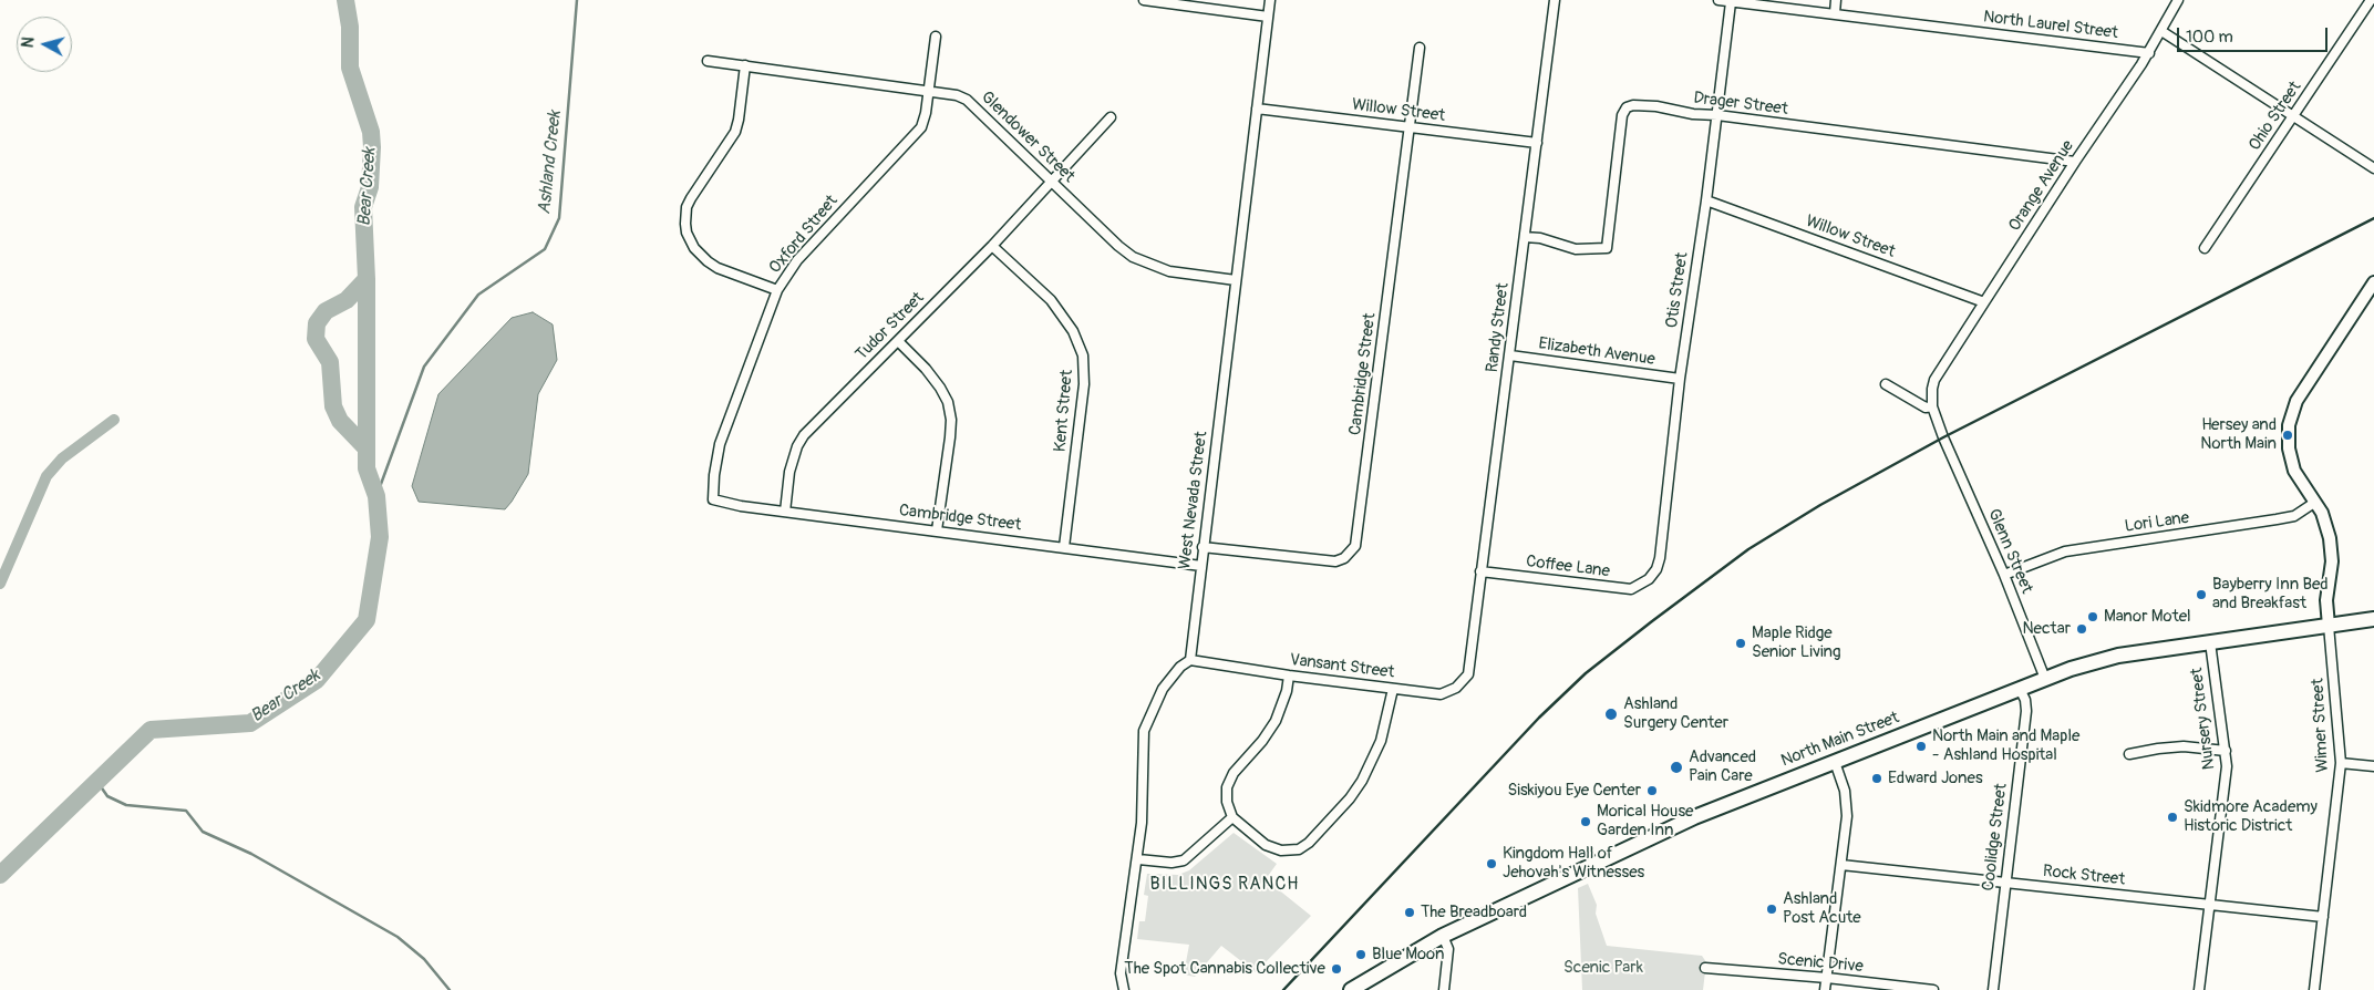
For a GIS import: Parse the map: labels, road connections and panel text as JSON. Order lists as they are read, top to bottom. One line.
{"streets":{"main road":["North Main Street"],"street":["North Laurel Street","Drager Street","Willow Street","Ohio Street","Glendower Street","Orange Avenue","Oxford Street","Otis Street","Tudor Street","Randy Street","Elizabeth Avenue","Cambridge Street","Kent Street","West Nevada Street","Lori Lane","Glenn Street","Coffee Lane","Vansant Street","Nursery Street","Wimer Street","Coolidge Street","Rock Street","Scenic Drive"]},"crossings":[["North Laurel Street","Orange Avenue"],["North Laurel Street","Otis Street"],["Drager Street","Orange Avenue"],["Drager Street","Otis Street"],["Drager Street","Randy Street"],["Willow Street","Orange Avenue"],["Willow Street","Otis Street"],["Willow Street","Randy Street"],["Willow Street","Cambridge Street"],["Willow Street","West Nevada Street"],["Glendower Street","Oxford Street"],["Glendower Street","Tudor Street"],["Glendower Street","West Nevada Street"],["Orange Avenue","Glenn Street"],["Oxford Street","Cambridge Street"],["Otis Street","Elizabeth Avenue"],["Otis Street","Coffee Lane"],["Tudor Street","Cambridge Street"],["Tudor Street","Kent Street"],["Randy Street","Elizabeth Avenue"],["Randy Street","Coffee Lane"],["Randy Street","Vansant Street"],["Cambridge Street","Kent Street"],["Cambridge Street","West Nevada Street"],["West Nevada Street","Vansant Street"],["Lori Lane","Glenn Street"],["Glenn Street","North Main Street"],["Nursery Street","North Main Street"],["Nursery Street","Rock Street"],["Wimer Street","North Main Street"],["Wimer Street","Rock Street"],["North Main Street","Coolidge Street"],["Coolidge Street","Rock Street"]],"districts":["BILLINGS RANCH"],"water":["Ashland Creek","Bear Creek"],"parks":["Scenic Park"],"places":["Hersey and North Main","Bayberry Inn Bed and Breakfast","Manor Motel","Nectar","Maple Ridge Senior Living","Ashland Surgery Center","North Main and Maple - Ashland Hospital","Advanced Pain Care","Edward Jones","Siskiyou Eye Center","Skidmore Academy Historic District","Morical House Garden Inn","Kingdom Hall of Jehovah's Witnesses","Ashland Post Acute","The Breadboard","Blue Moon","The Spot Cannabis Collective"],"scale_bar":"100 m","north":"left"}
